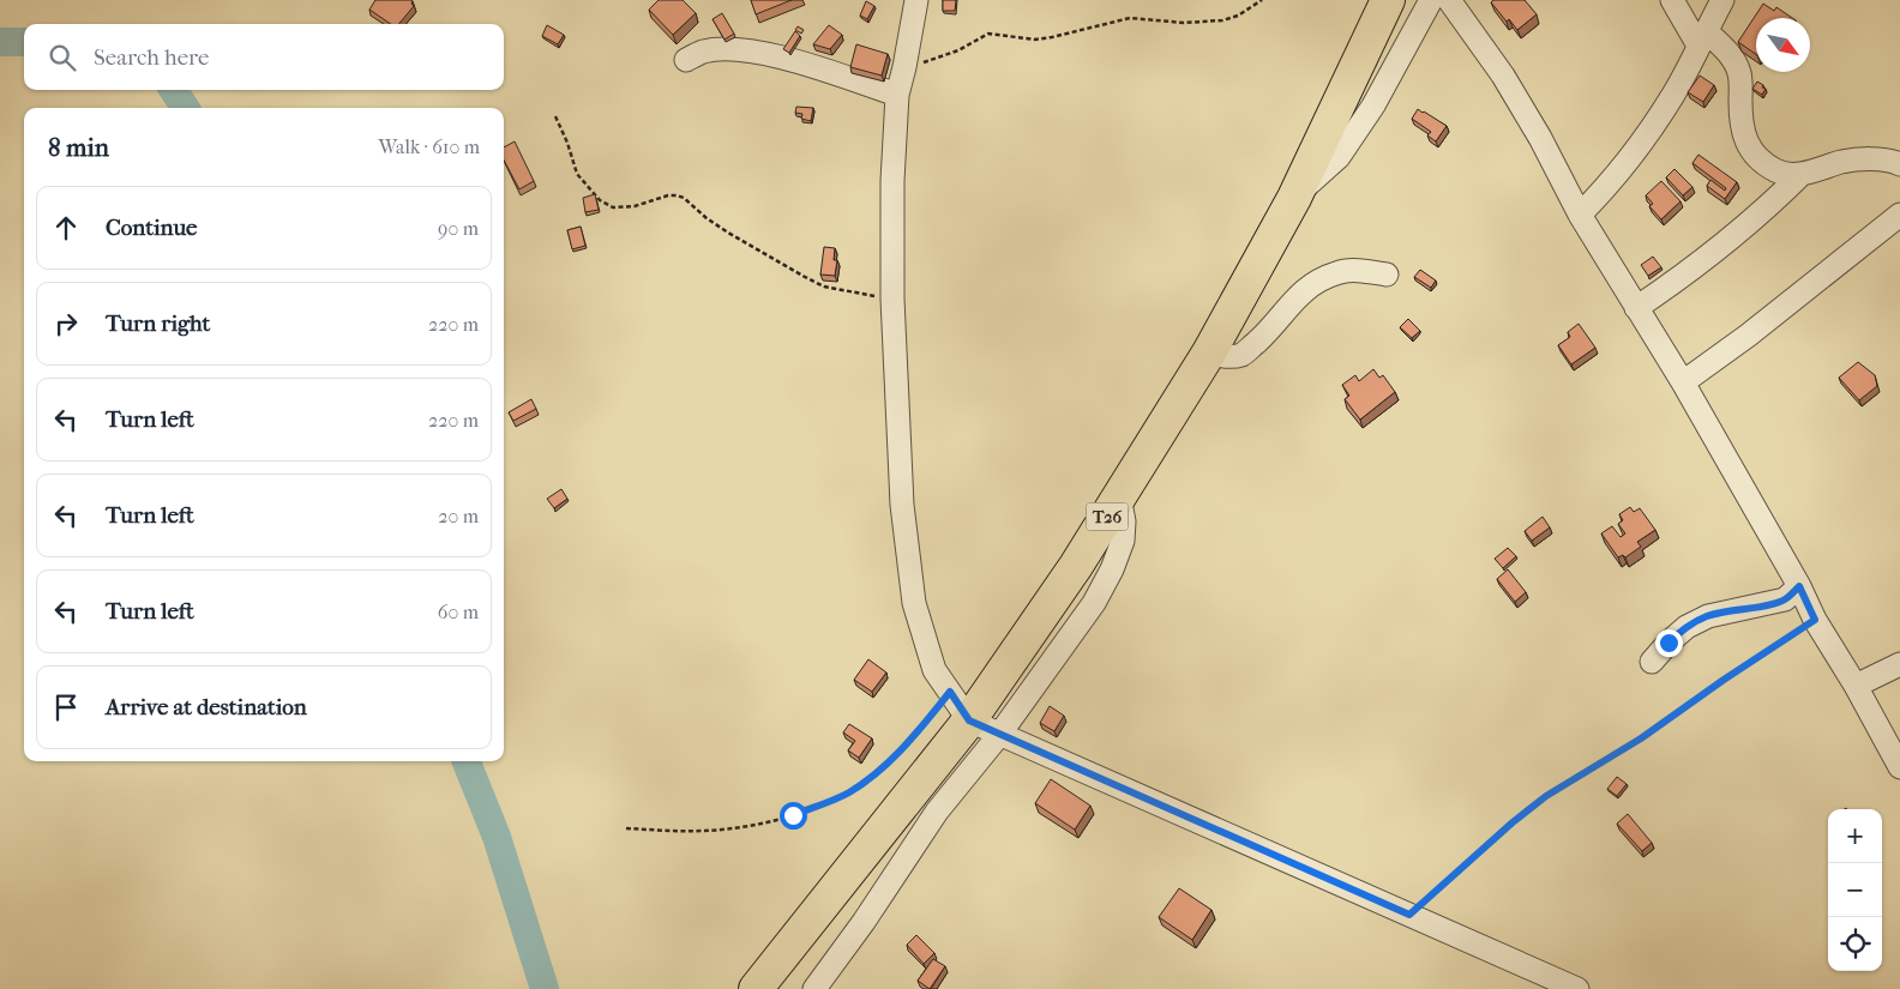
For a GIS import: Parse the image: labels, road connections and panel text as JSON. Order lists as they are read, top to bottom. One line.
{"streets":{"highway":["T26"]},"north":"bottom right","page":{"search":"Search here","heading":["8 min","Walk · 610 m"],"list":[["Continue","90 m"],["Turn right","220 m"],["Turn left","220 m"],["Turn left","20 m"],["Turn left","60 m"],"Arrive at destination"],"map_buttons":["+","−"]}}
